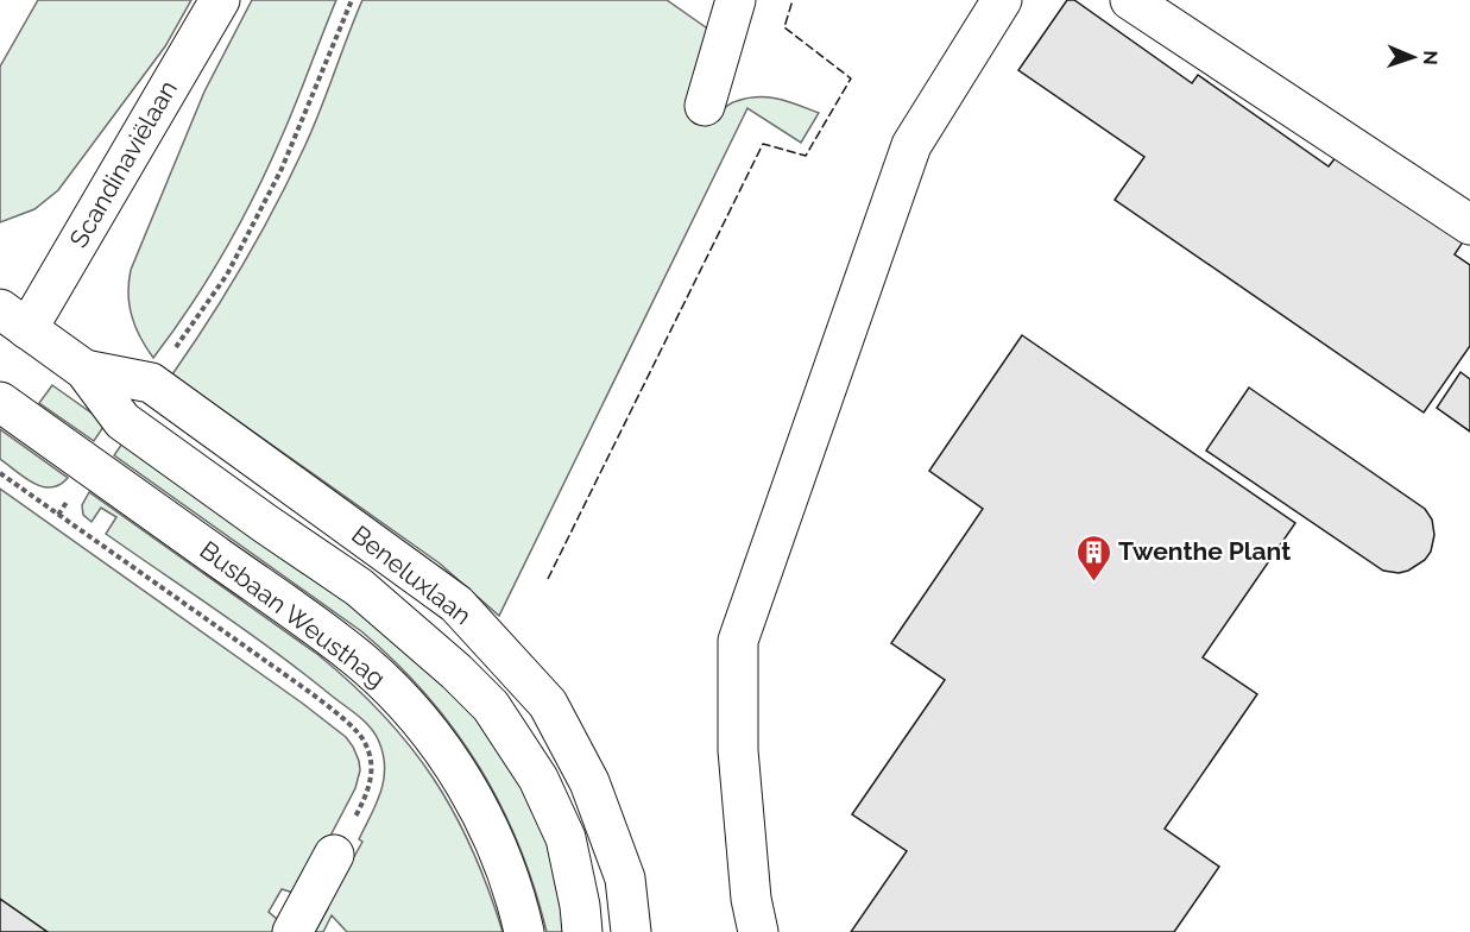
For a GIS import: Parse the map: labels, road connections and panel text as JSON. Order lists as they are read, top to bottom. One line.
{"streets":{"street":["Scandinaviëlaan","Beneluxlaan","Busbaan Weusthag"]},"crossings":[["Scandinaviëlaan","Beneluxlaan"]],"places":{"building":["Twenthe Plant"]},"north":"right"}
